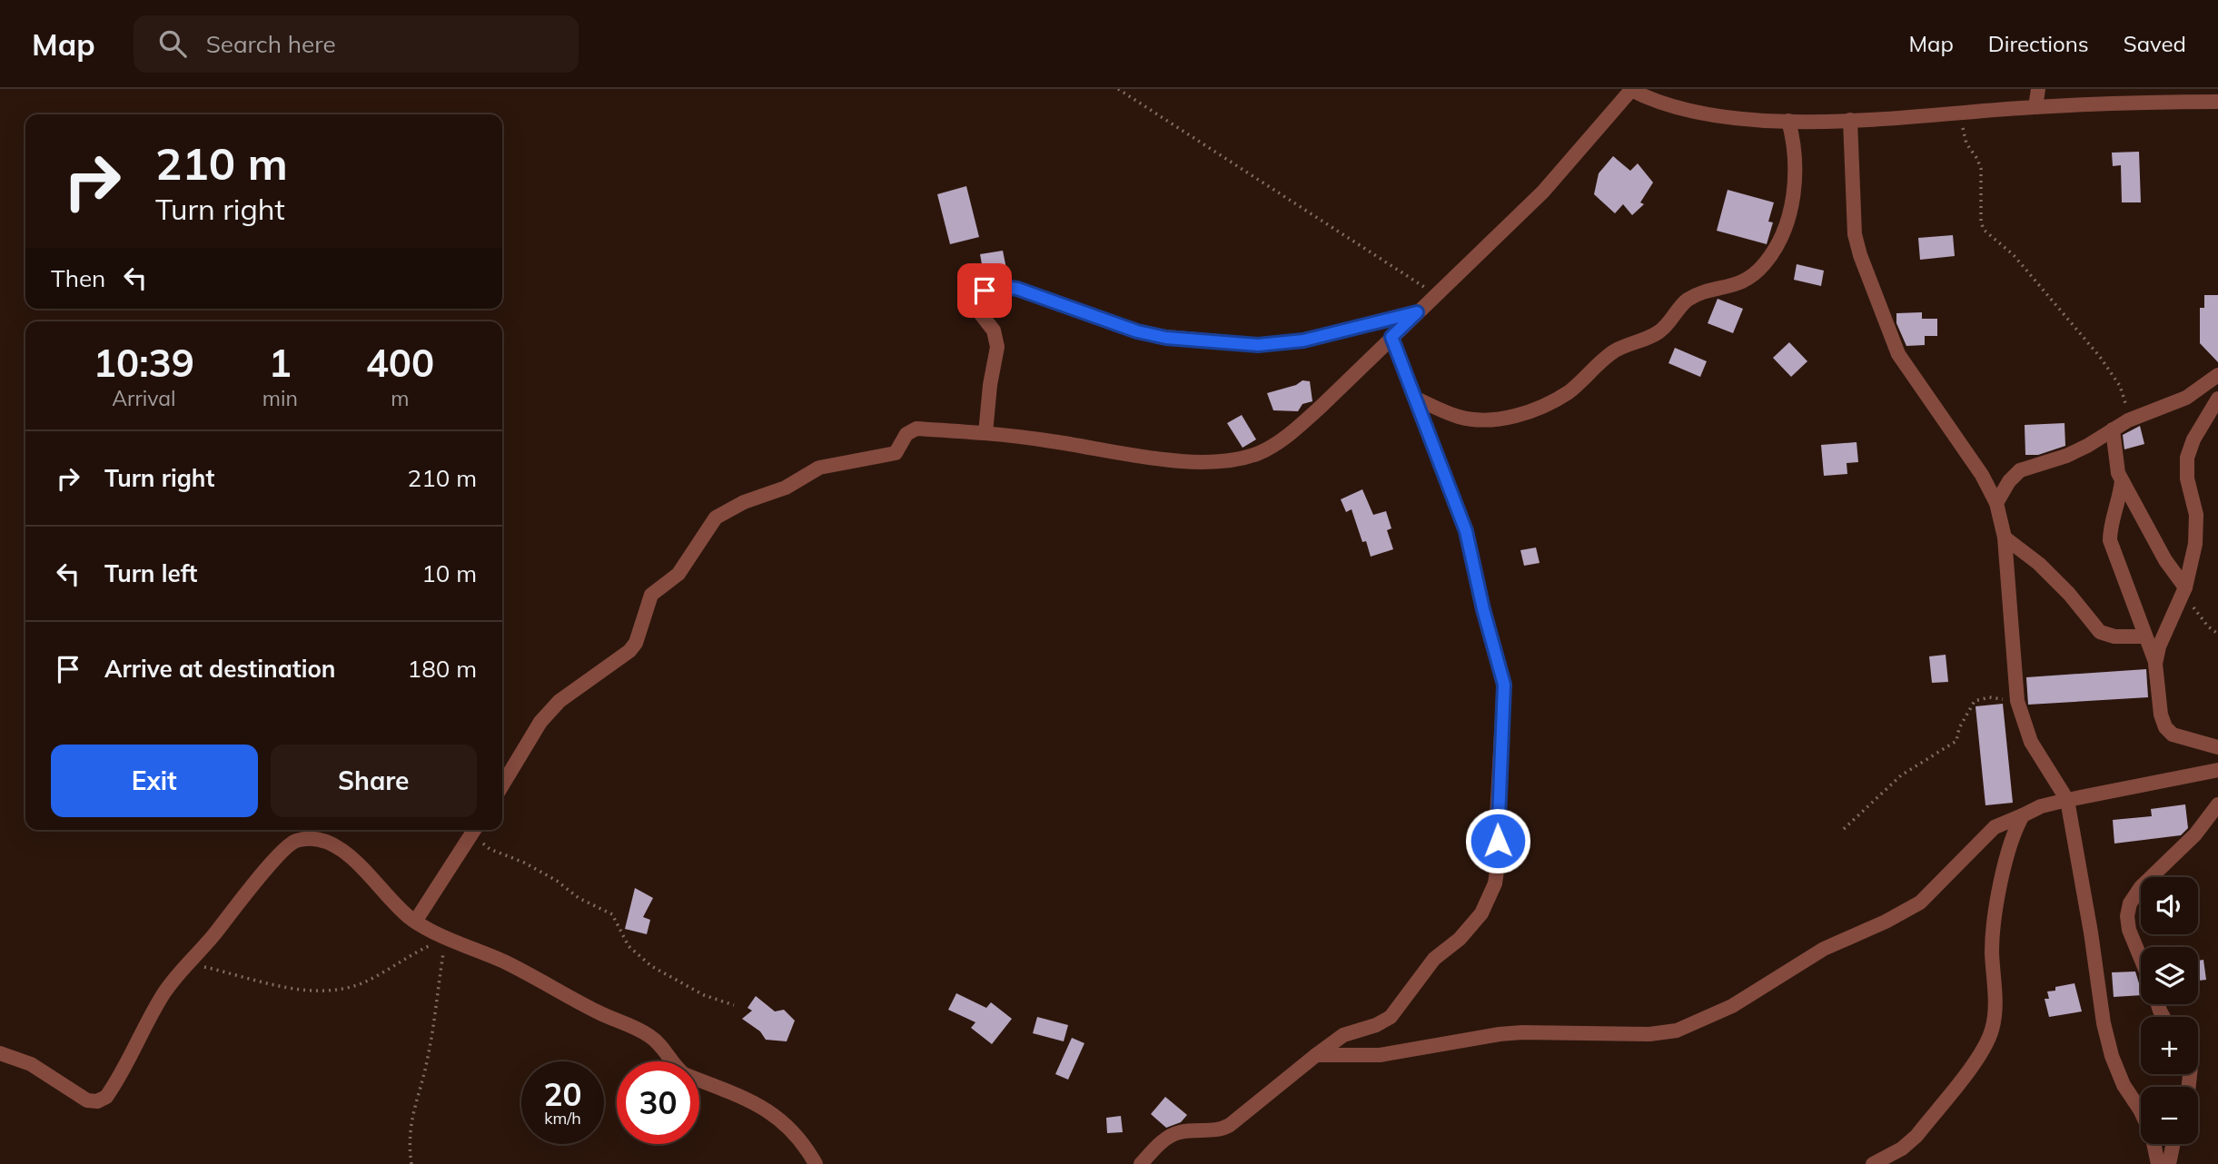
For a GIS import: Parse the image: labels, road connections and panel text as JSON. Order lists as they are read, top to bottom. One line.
{"page":{"header":"Map","search":"Search here","nav":["Map","Directions","Saved"],"turn":["210 m","Turn right"],"then":"Then","eta":["10:39","Arrival","1","min","400","m"],"list":[{"name":"Turn right","value":"210 m"},{"name":"Turn left","value":"10 m"},{"name":"Arrive at destination","value":"180 m"}],"buttons":["Exit","Share"],"map_buttons":["+","−"],"speed":"20 km/h","limit":"30"}}
